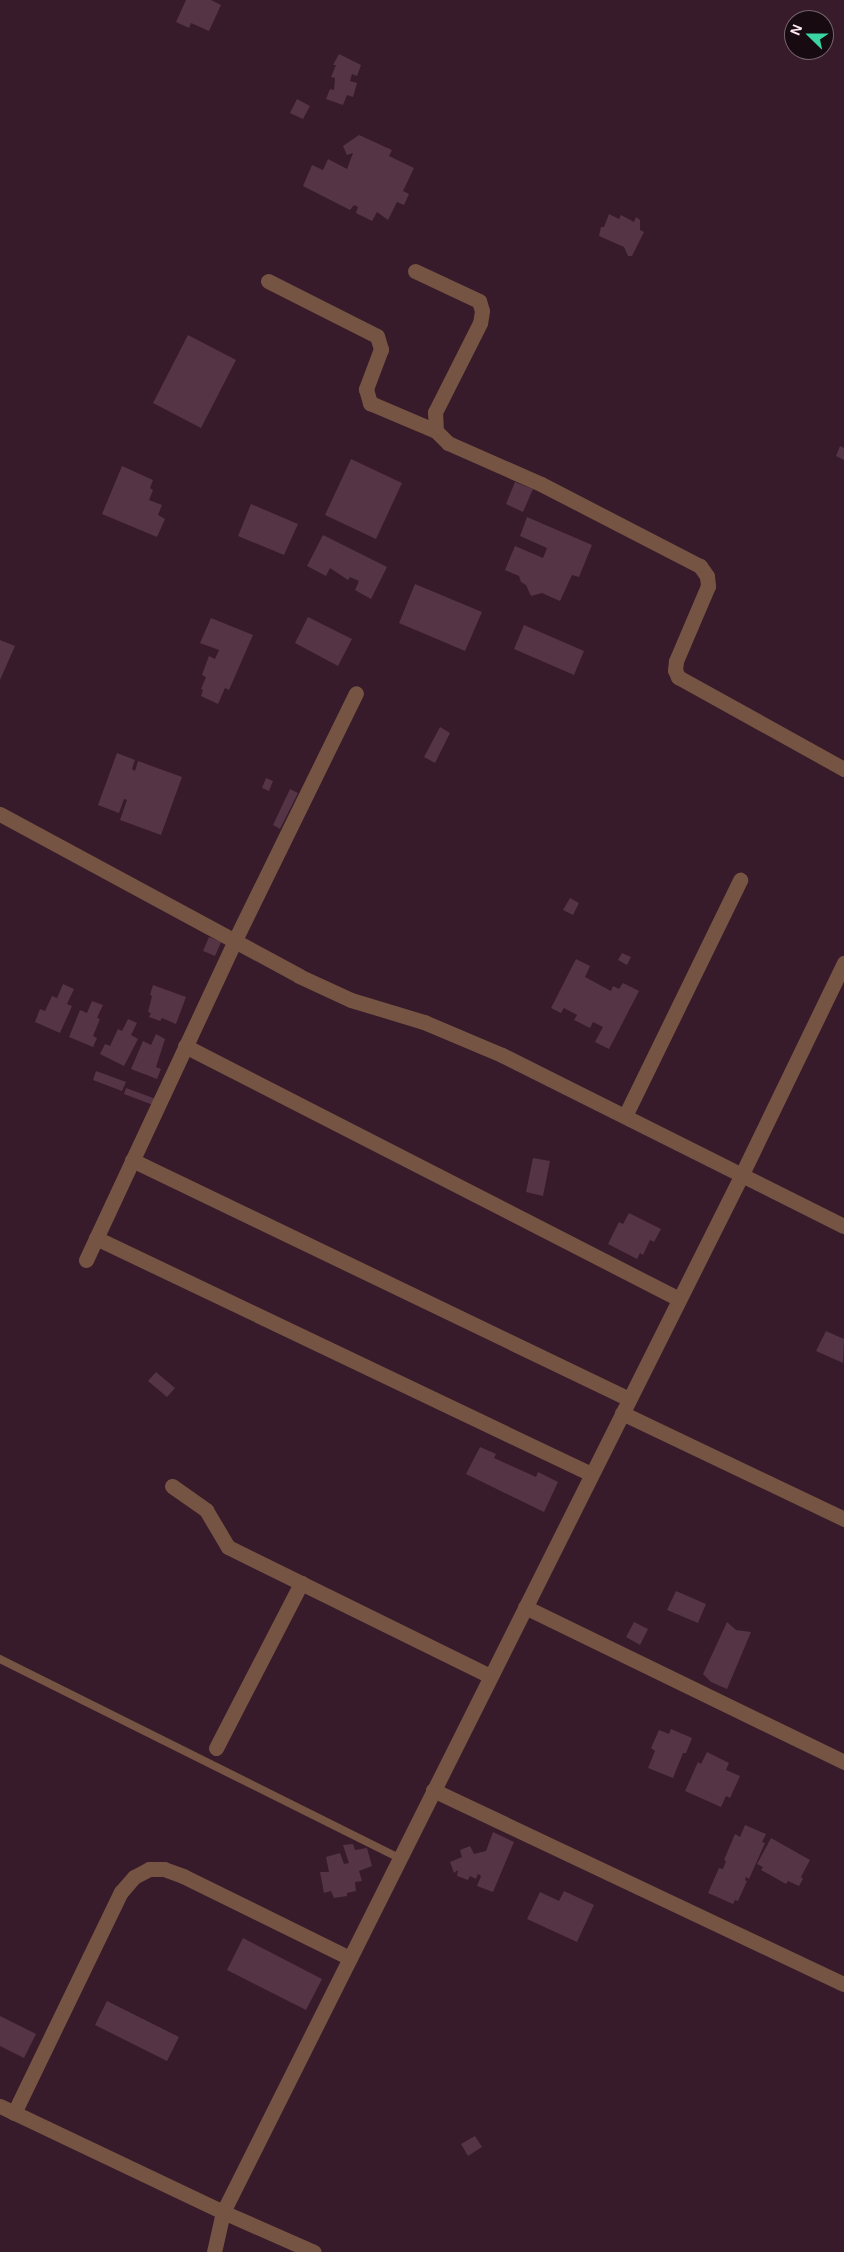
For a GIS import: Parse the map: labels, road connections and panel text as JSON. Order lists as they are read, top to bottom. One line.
{"north":"left"}
